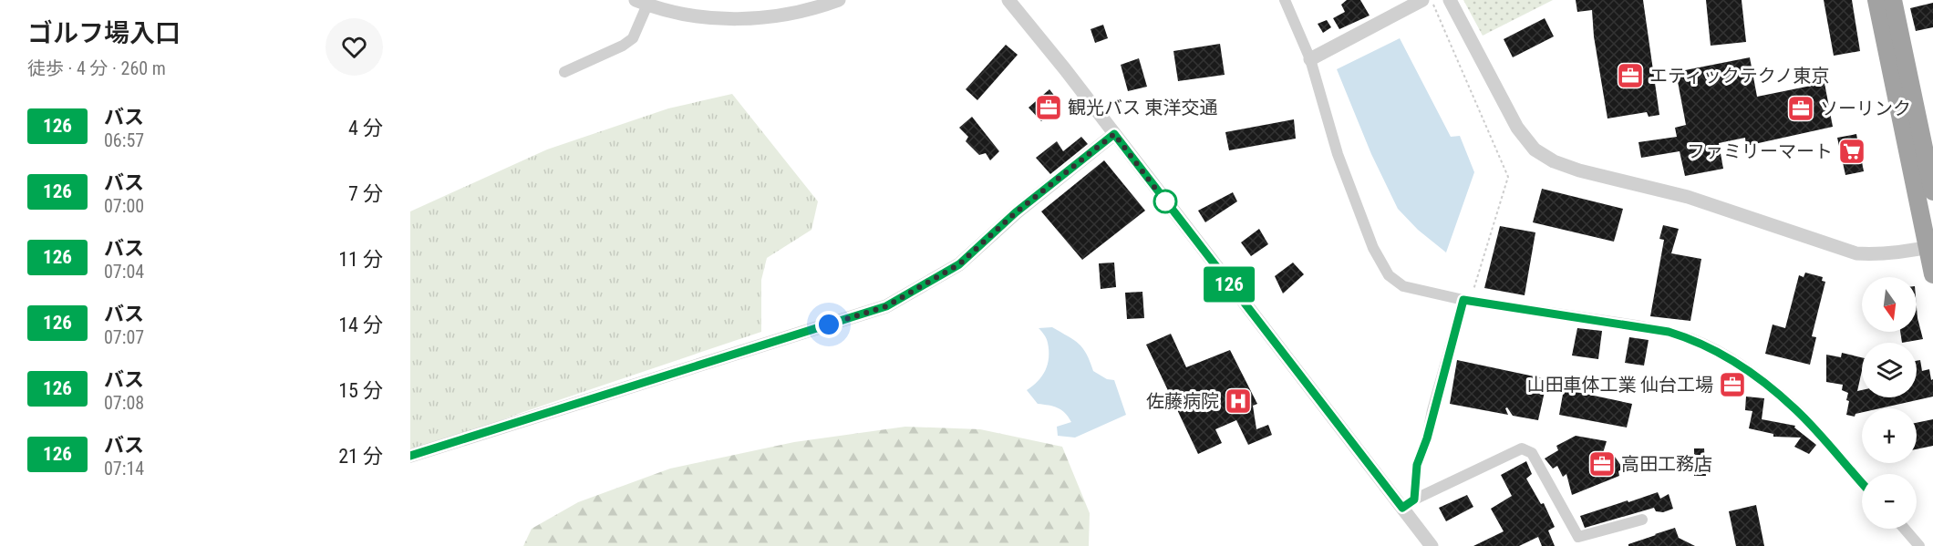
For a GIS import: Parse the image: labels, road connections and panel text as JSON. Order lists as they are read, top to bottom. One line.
{"places":{"office":["エティックテクノ東京","観光バス 東洋交通","ソーリンク","山田車体工業 仙台工場","高田工務店"],"supermarket":["ファミリーマート"],"hospital":["佐藤病院"]},"lines":["bus line 126"],"north":"bottom","page":{"heading":["ゴルフ場入口","徒歩 · 4 分 · 260 m"],"on_map":"126","list":[{"mark":"126","name":"バス","note":"06:57","value":"4 分"},{"mark":"126","name":"バス","note":"07:00","value":"7 分"},{"mark":"126","name":"バス","note":"07:04","value":"11 分"},{"mark":"126","name":"バス","note":"07:07","value":"14 分"},{"mark":"126","name":"バス","note":"07:08","value":"15 分"},{"mark":"126","name":"バス","note":"07:14","value":"21 分"}],"map_buttons":["+","−"]}}
